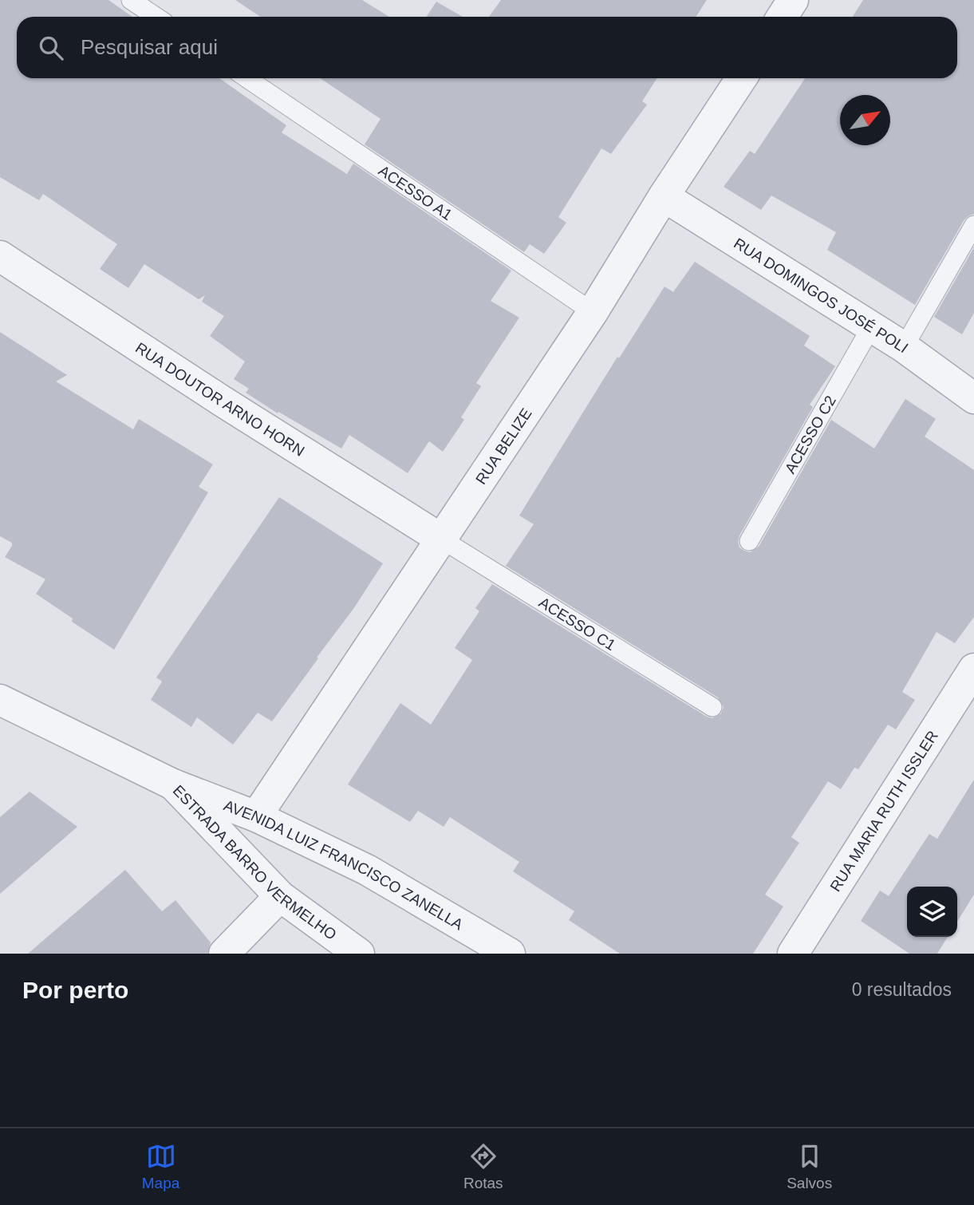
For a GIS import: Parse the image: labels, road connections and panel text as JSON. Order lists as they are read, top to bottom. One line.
{"streets":{"street":["RUA DOMINGOS JOSÉ POLI","RUA DOUTOR ARNO HORN","RUA BELIZE","RUA MARIA RUTH ISSLER","ESTRADA BARRO VERMELHO","AVENIDA LUIZ FRANCISCO ZANELLA"],"lane":["ACESSO A1","ACESSO C2","ACESSO C1"]},"crossings":[["ACESSO A1","RUA BELIZE"],["RUA DOMINGOS JOSÉ POLI","ACESSO C2"],["RUA DOMINGOS JOSÉ POLI","RUA BELIZE"],["RUA DOUTOR ARNO HORN","RUA BELIZE"],["RUA DOUTOR ARNO HORN","ACESSO C1"],["RUA BELIZE","ACESSO C1"],["RUA BELIZE","AVENIDA LUIZ FRANCISCO ZANELLA"],["ESTRADA BARRO VERMELHO","AVENIDA LUIZ FRANCISCO ZANELLA"]],"north":"top right","page":{"search":"Pesquisar aqui","heading":["Por perto","0 resultados"],"nav":["Mapa","Rotas","Salvos"]}}
